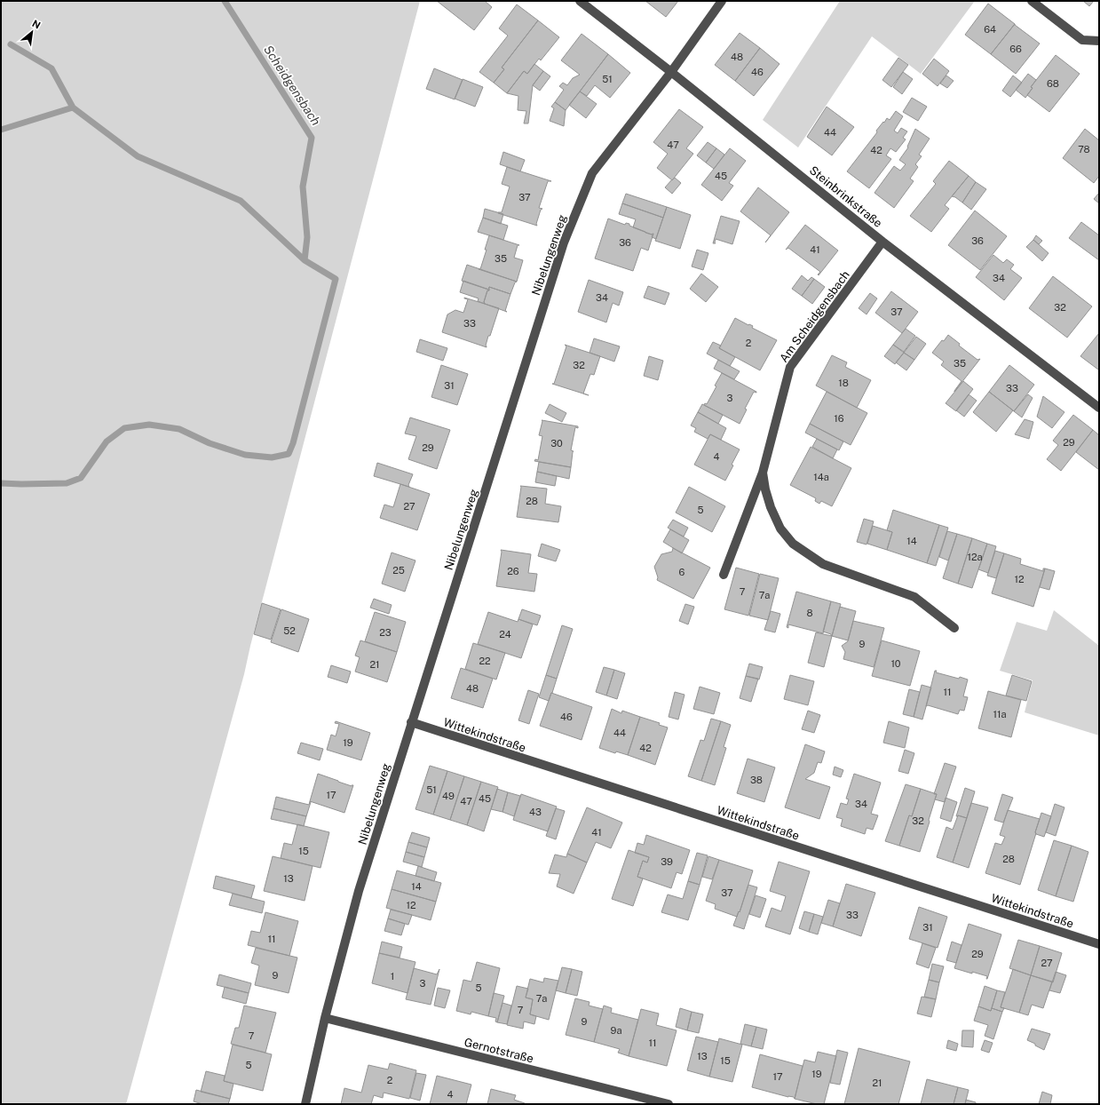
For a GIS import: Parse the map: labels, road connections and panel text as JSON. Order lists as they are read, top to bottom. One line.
{"streets":{"street":["Steinbrinkstraße","Nibelungenweg","Am Scheidgensbach","Wittekindstraße","Gernotstraße"]},"crossings":[["Steinbrinkstraße","Nibelungenweg"],["Steinbrinkstraße","Am Scheidgensbach"],["Nibelungenweg","Wittekindstraße"],["Nibelungenweg","Gernotstraße"]],"water":["Scheidgensbach"],"house_numbers":["64","66","48","46","51","68","44","47","78","42","45","37","36","36","41","35","34","34","32","37","33","2","35","32","18","31","33","3","16","29","30","29","4","14a","28","27","5","14","12a","25","26","6","12","7","7a","8","52","23","24","9","22","10","21","48","11","11a","46","44","19","42","38","51","17","49","45","47","34","43","32","41","15","28","39","13","14","37","12","33","31","11","29","27","9","1","3","5","7a","7","9","9a","7","11","13","15","5","19","17","2","21","4"],"north":"top right"}
